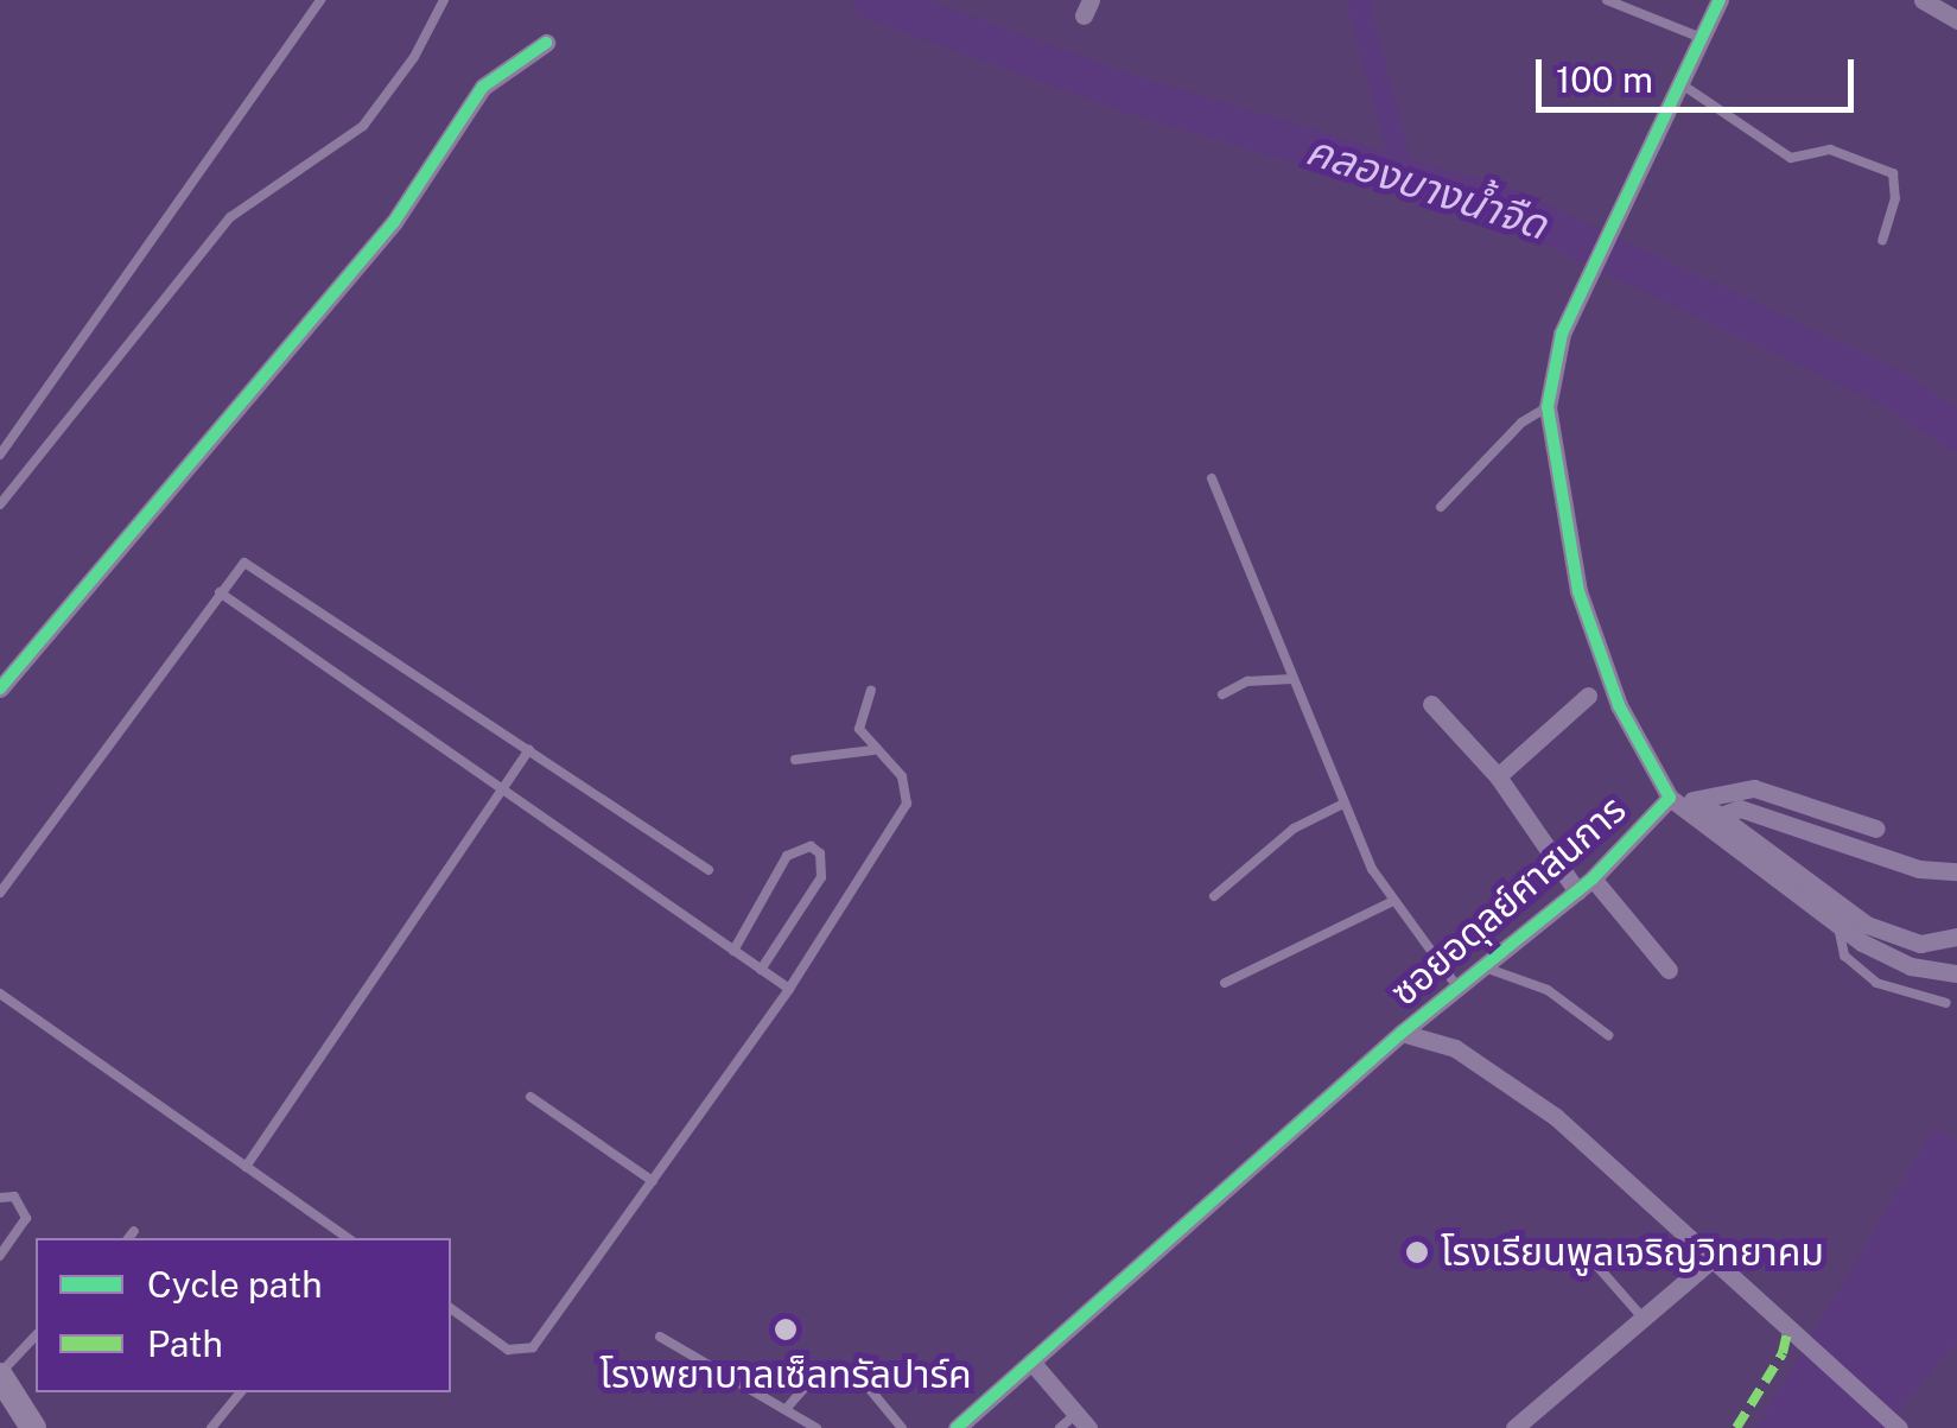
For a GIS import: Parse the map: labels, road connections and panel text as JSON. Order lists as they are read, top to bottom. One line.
{"streets":{"street":["ซอยอดุลย์ศาสนการ"]},"water":["คลองบางน้ำจืด"],"places":["โรงเรียนพูลเจริญวิทยาคม","โรงพยาบาลเซ็ลทรัลปาร์ค"],"legend":["Cycle path","Path"],"scale_bar":"100 m"}
